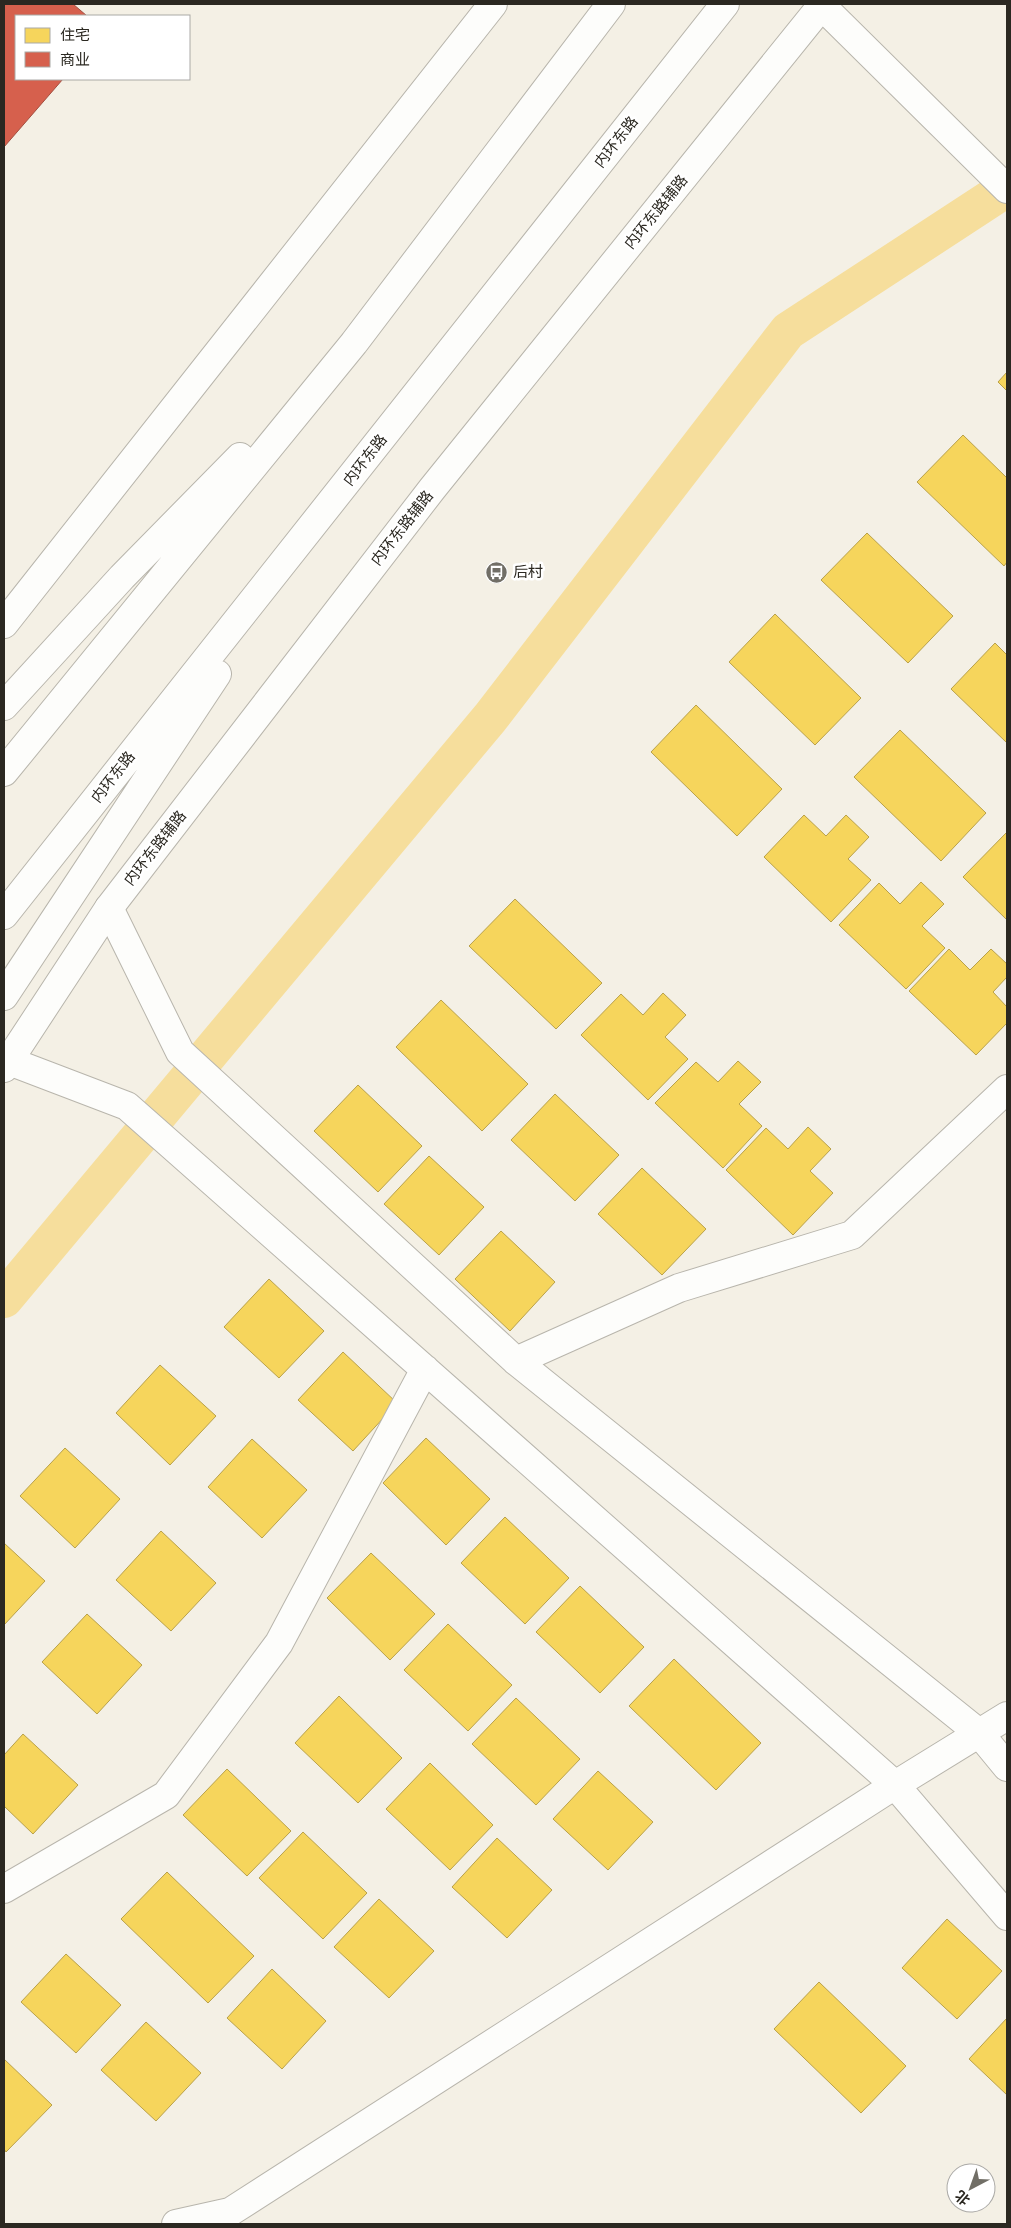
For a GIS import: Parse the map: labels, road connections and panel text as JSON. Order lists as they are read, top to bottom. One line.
{"streets":{"main road":["内环东路","内环东路辅路"]},"places":{"bus stop":["后村"]},"legend":["住宅","商业"],"north":"bottom left"}
